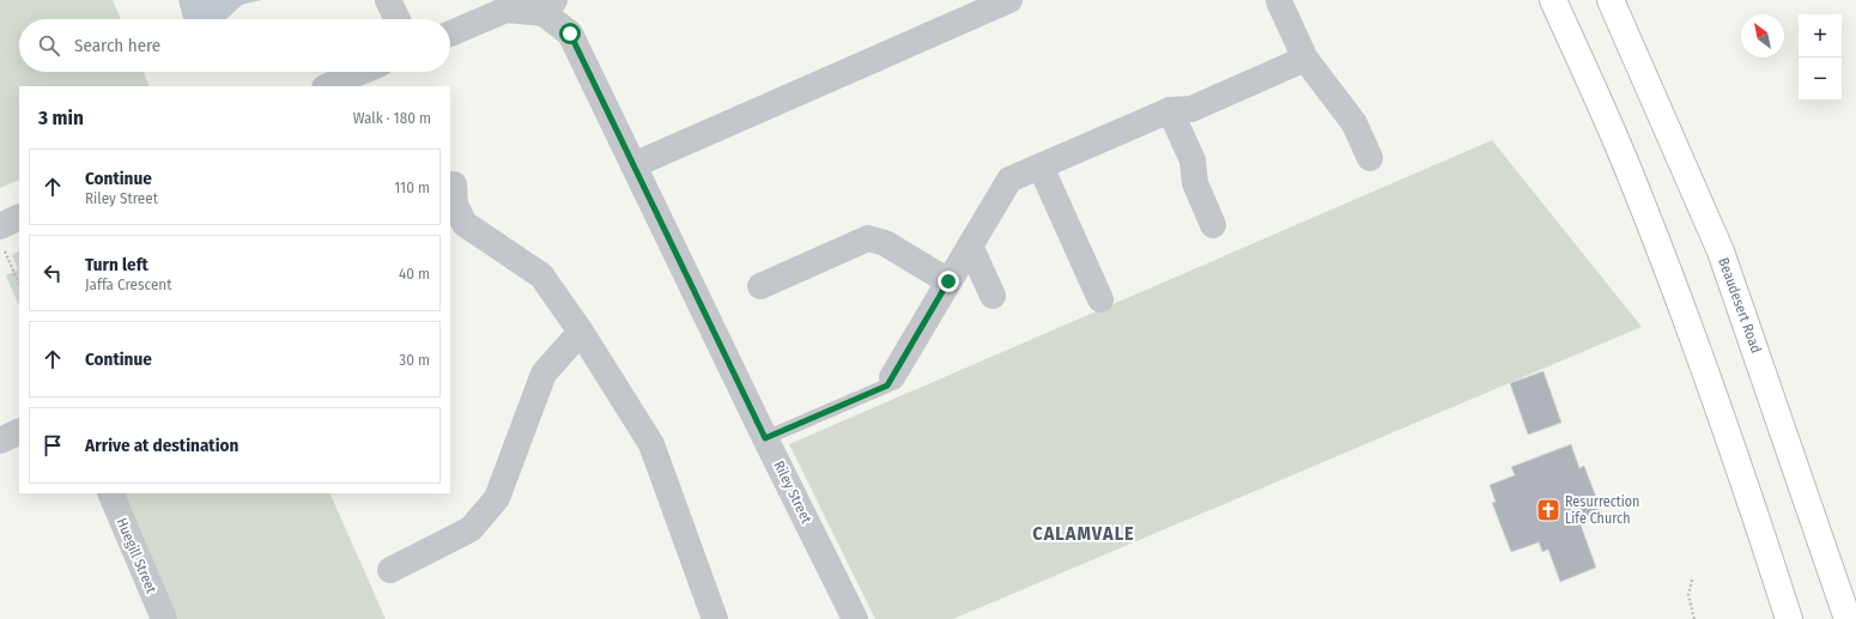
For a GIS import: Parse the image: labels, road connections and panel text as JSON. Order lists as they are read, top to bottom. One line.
{"streets":{"highway":["Beaudesert Road"],"street":["Riley Street","Huegill Street"]},"districts":["CALAMVALE"],"places":{"church":["Resurrection Life Church"]},"north":"top left","page":{"map_buttons":["+","−"],"search":"Search here","heading":["3 min","Walk · 180 m"],"list":[["Continue","Riley Street","110 m"],["Turn left","Jaffa Crescent","40 m"],["Continue","30 m"],"Arrive at destination"]}}
